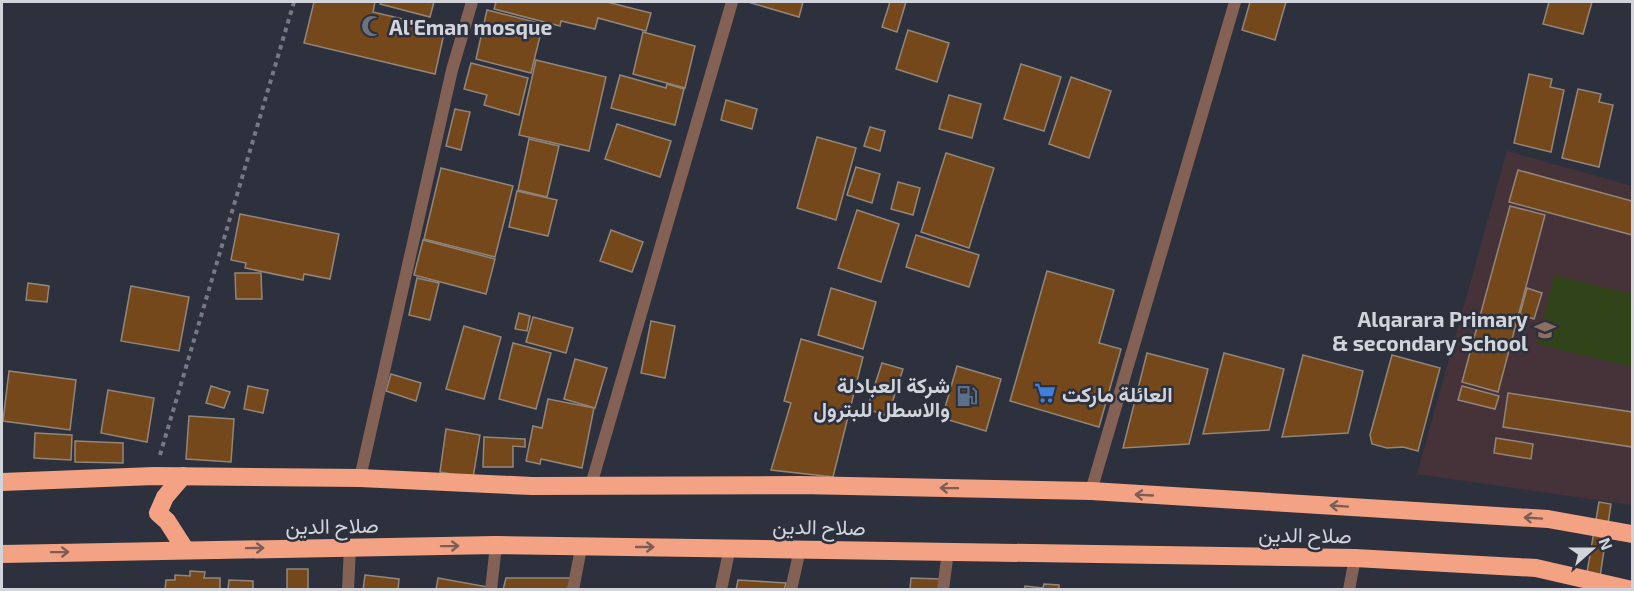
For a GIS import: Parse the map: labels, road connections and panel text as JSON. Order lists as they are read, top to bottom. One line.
{"streets":{"highway":["صلاح الدين"]},"places":{"mosque":["Al'Eman mosque"],"school or university":["Alqarara Primary & secondary School"],"supermarket":["العائلة ماركت"],"fuel station":["شركة العبادلة والاسطل للبترول"]},"north":"right"}
